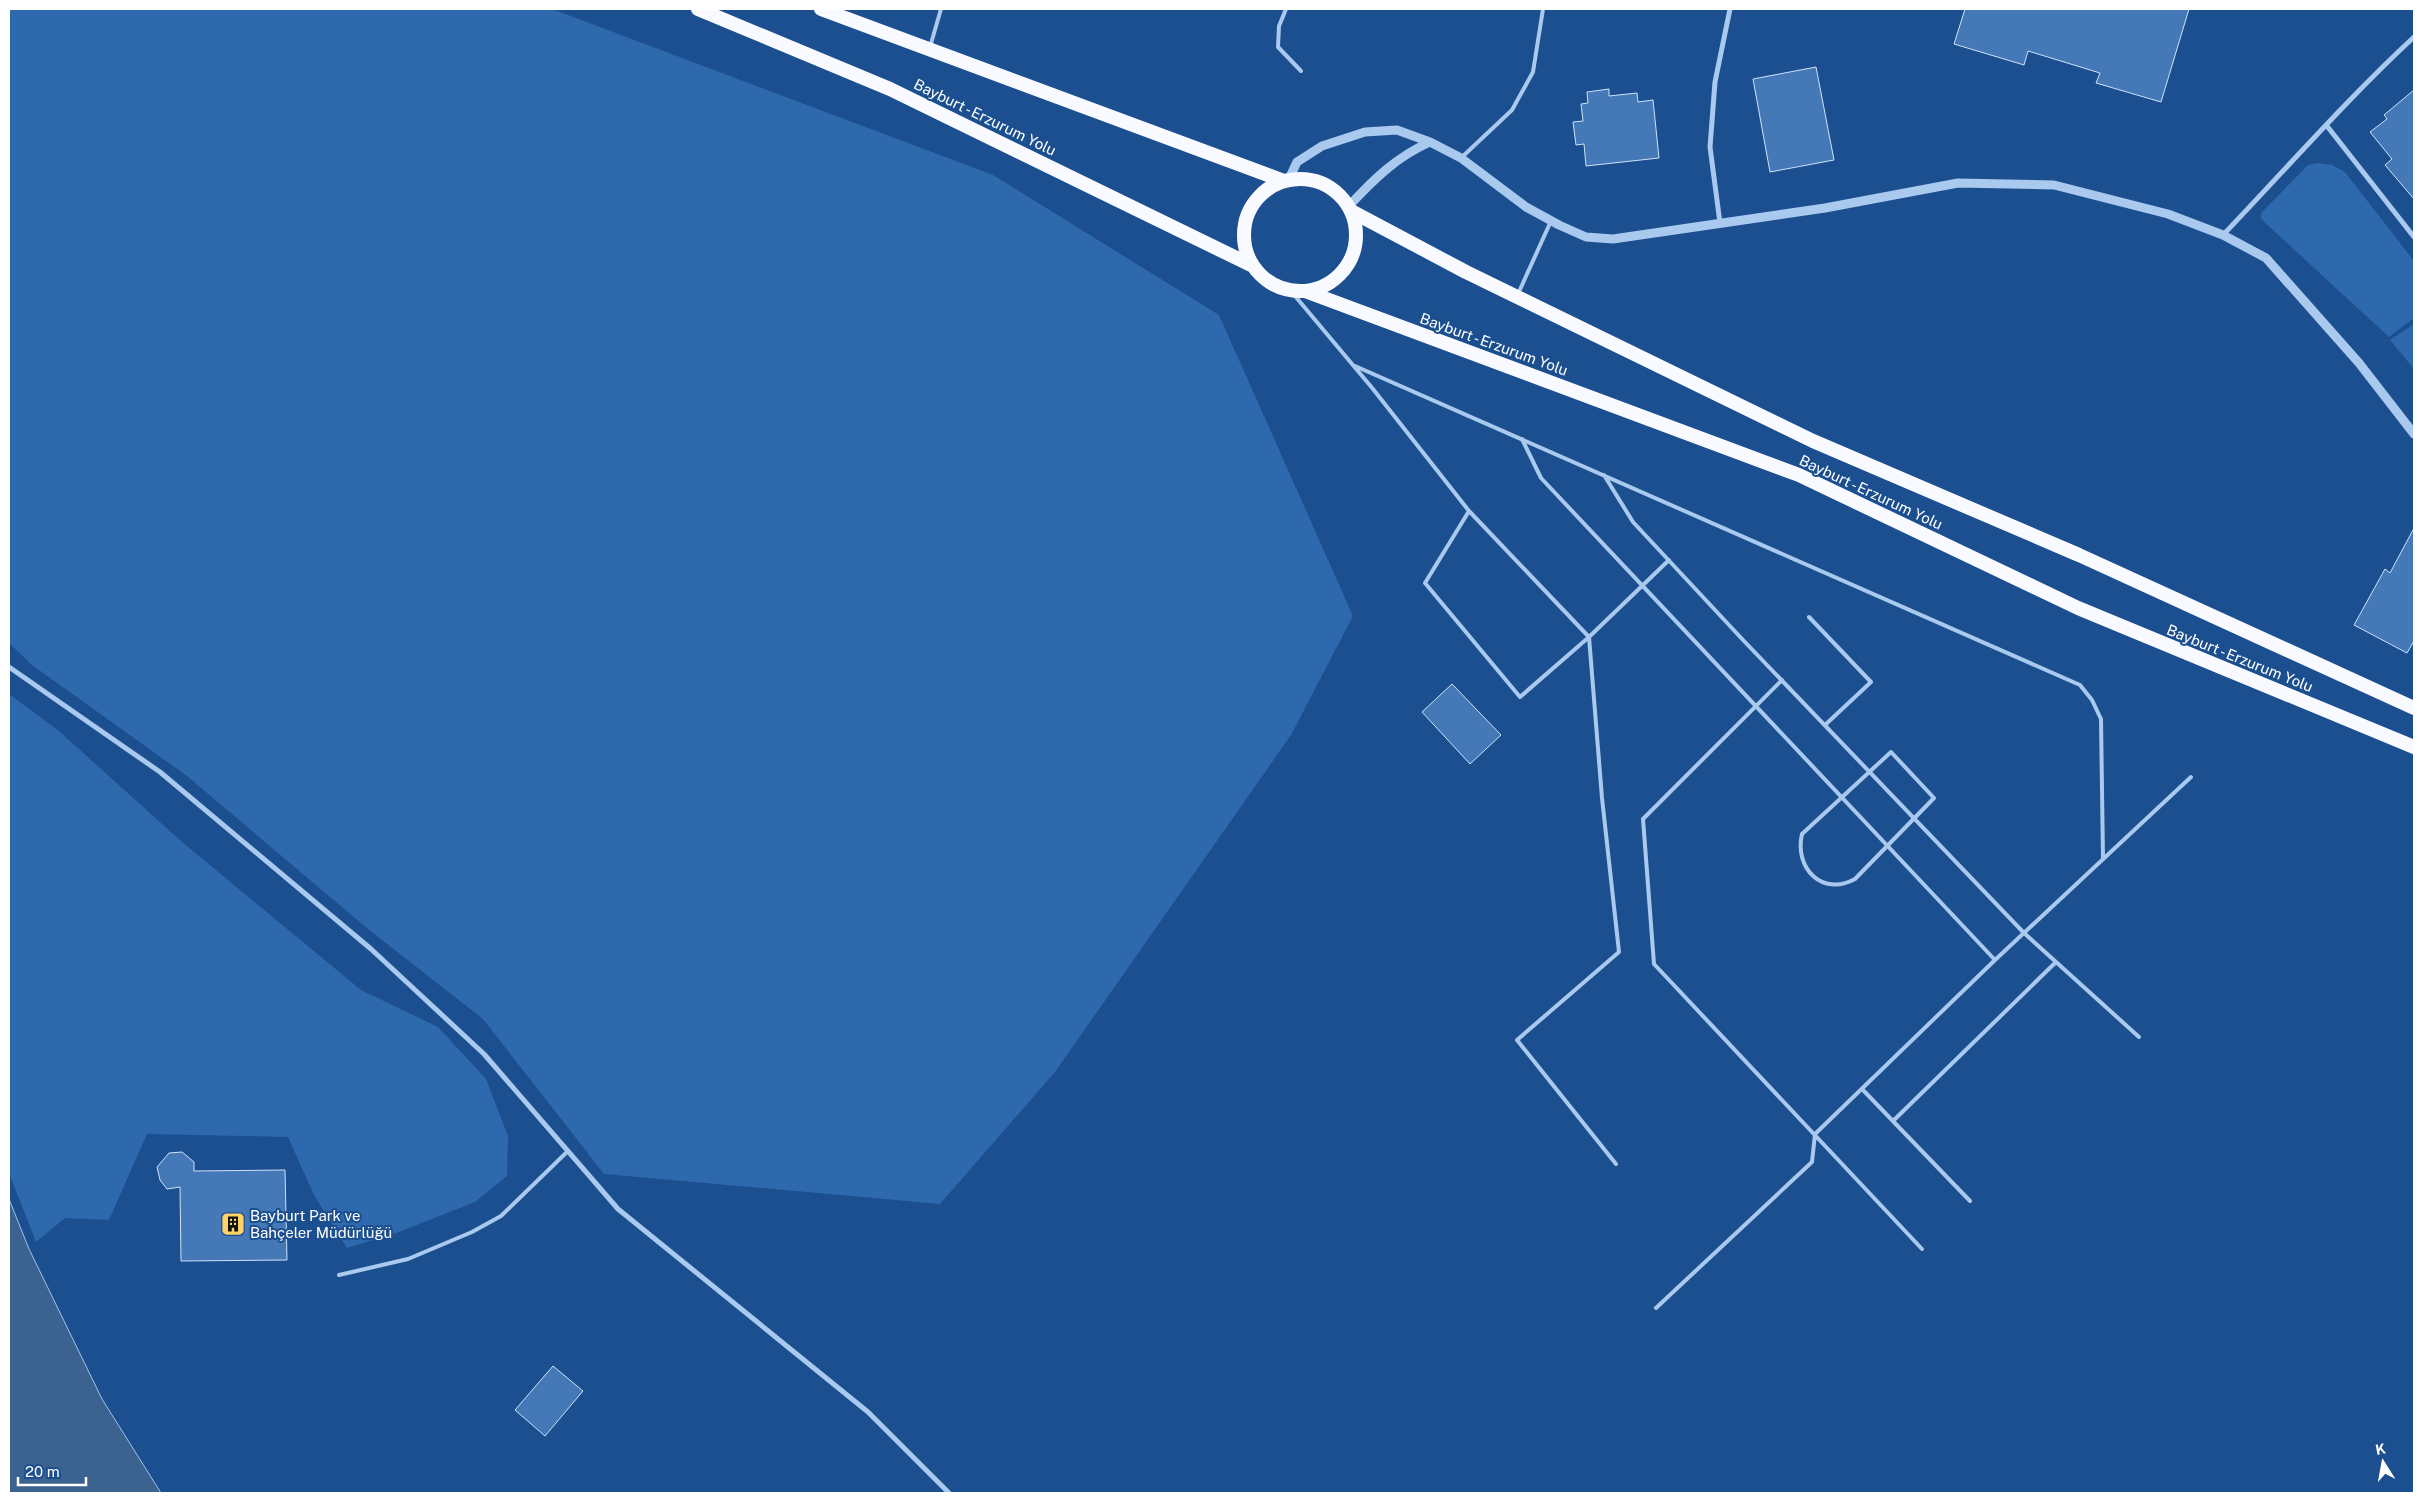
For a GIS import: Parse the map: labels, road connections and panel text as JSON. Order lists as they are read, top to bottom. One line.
{"streets":{"highway":["Bayburt - Erzurum Yolu"]},"places":{"building":["Bayburt Park ve Bahçeler Müdürlüğü"]},"scale_bar":"20 m","north":"top"}
